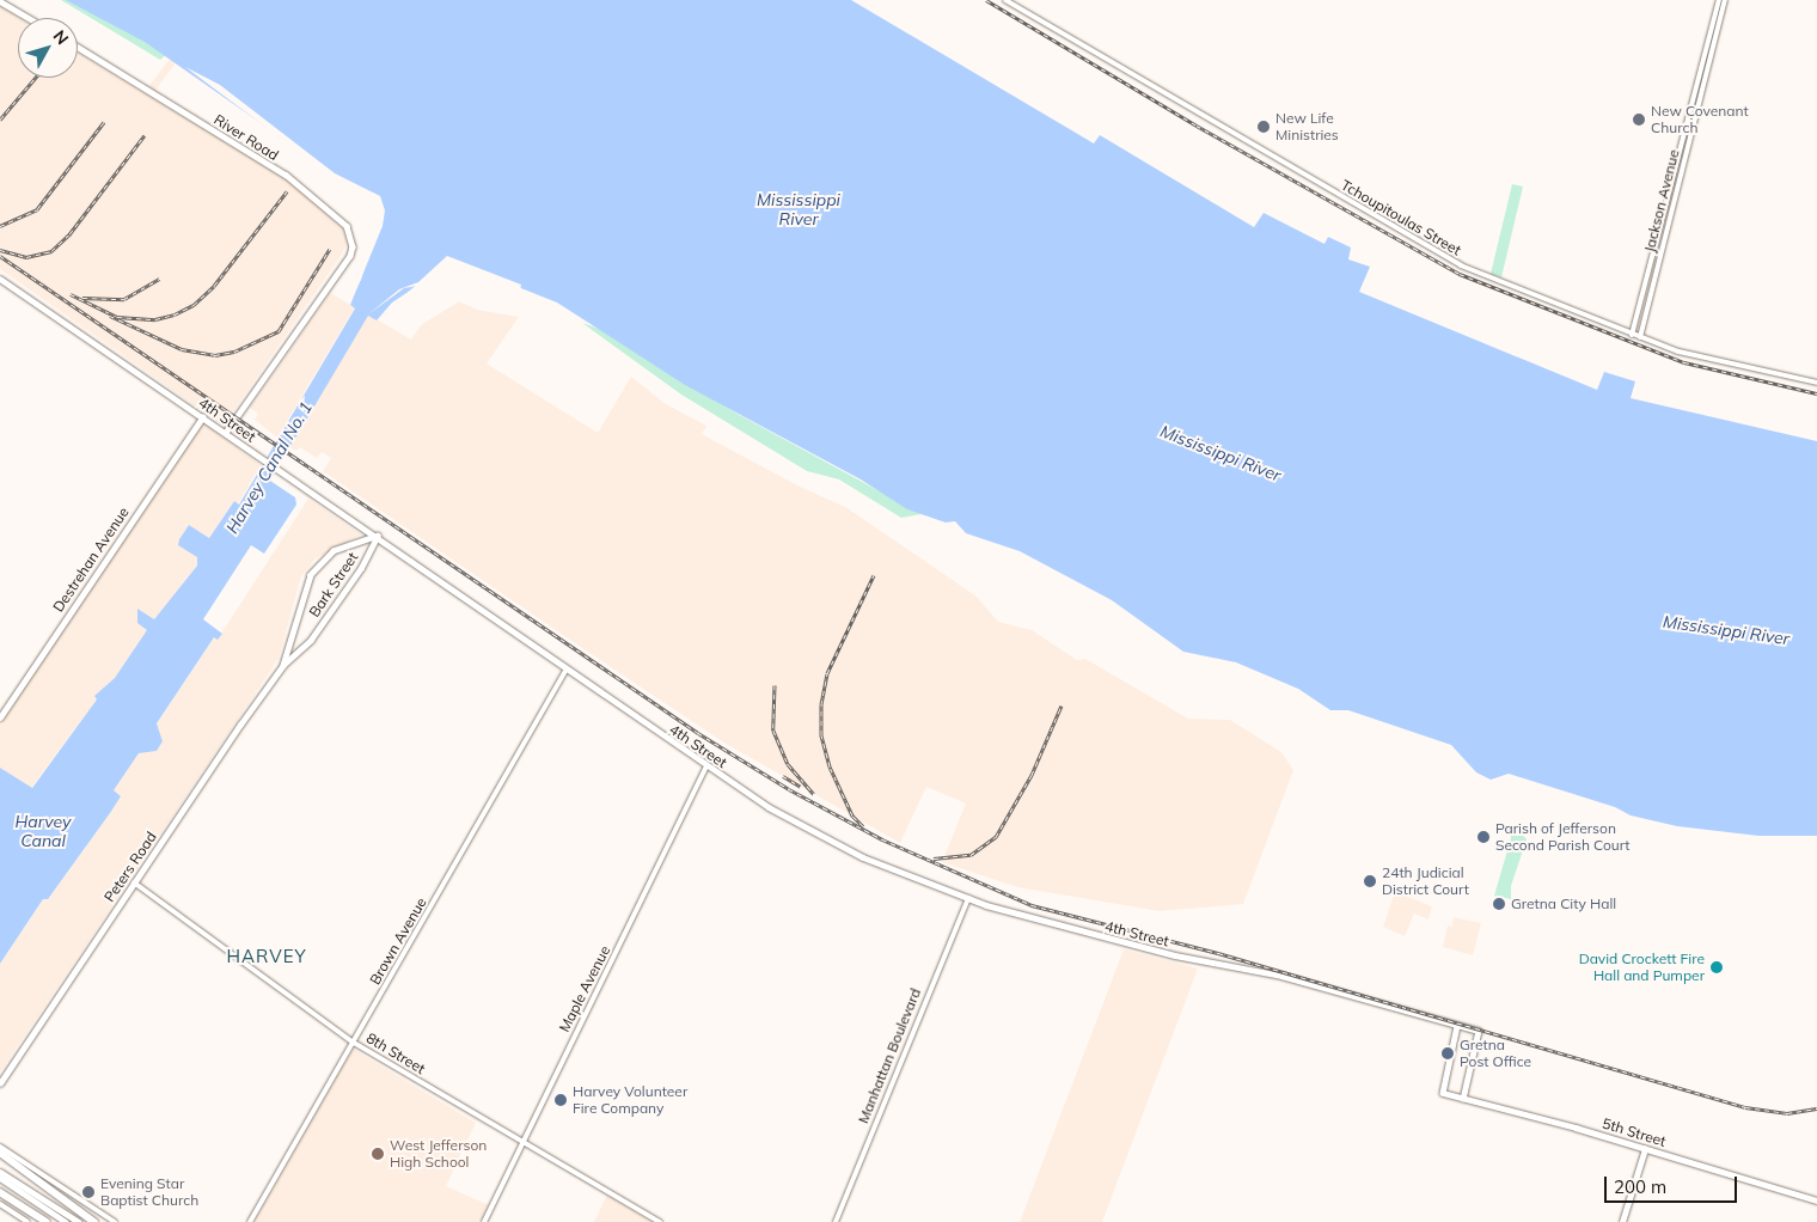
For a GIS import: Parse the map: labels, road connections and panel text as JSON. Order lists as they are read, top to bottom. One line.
{"streets":{"main road":["River Road","4th Street","Destrehan Avenue","Bark Street","Peters Road","5th Street"],"street":["Jackson Avenue","Tchoupitoulas Street","Brown Avenue","Maple Avenue","8th Street","Manhattan Boulevard"]},"crossings":[["River Road","4th Street"],["Jackson Avenue","Tchoupitoulas Street"],["4th Street","Destrehan Avenue"],["4th Street","Bark Street"],["4th Street","Peters Road"],["4th Street","Brown Avenue"],["4th Street","Maple Avenue"],["4th Street","Manhattan Boulevard"],["4th Street","5th Street"],["Bark Street","Peters Road"],["Peters Road","8th Street"],["Brown Avenue","8th Street"],["Maple Avenue","8th Street"]],"districts":["HARVEY"],"water":["Mississippi River","Harvey Canal No. 1","Harvey Canal"],"places":["New Covenant Church","New Life Ministries","Parish of Jefferson Second Parish Court","24th Judicial District Court","Gretna City Hall","David Crockett Fire Hall and Pumper","Gretna Post Office","Harvey Volunteer Fire Company","West Jefferson High School","Evening Star Baptist Church"],"scale_bar":"200 m","north":"top right"}
